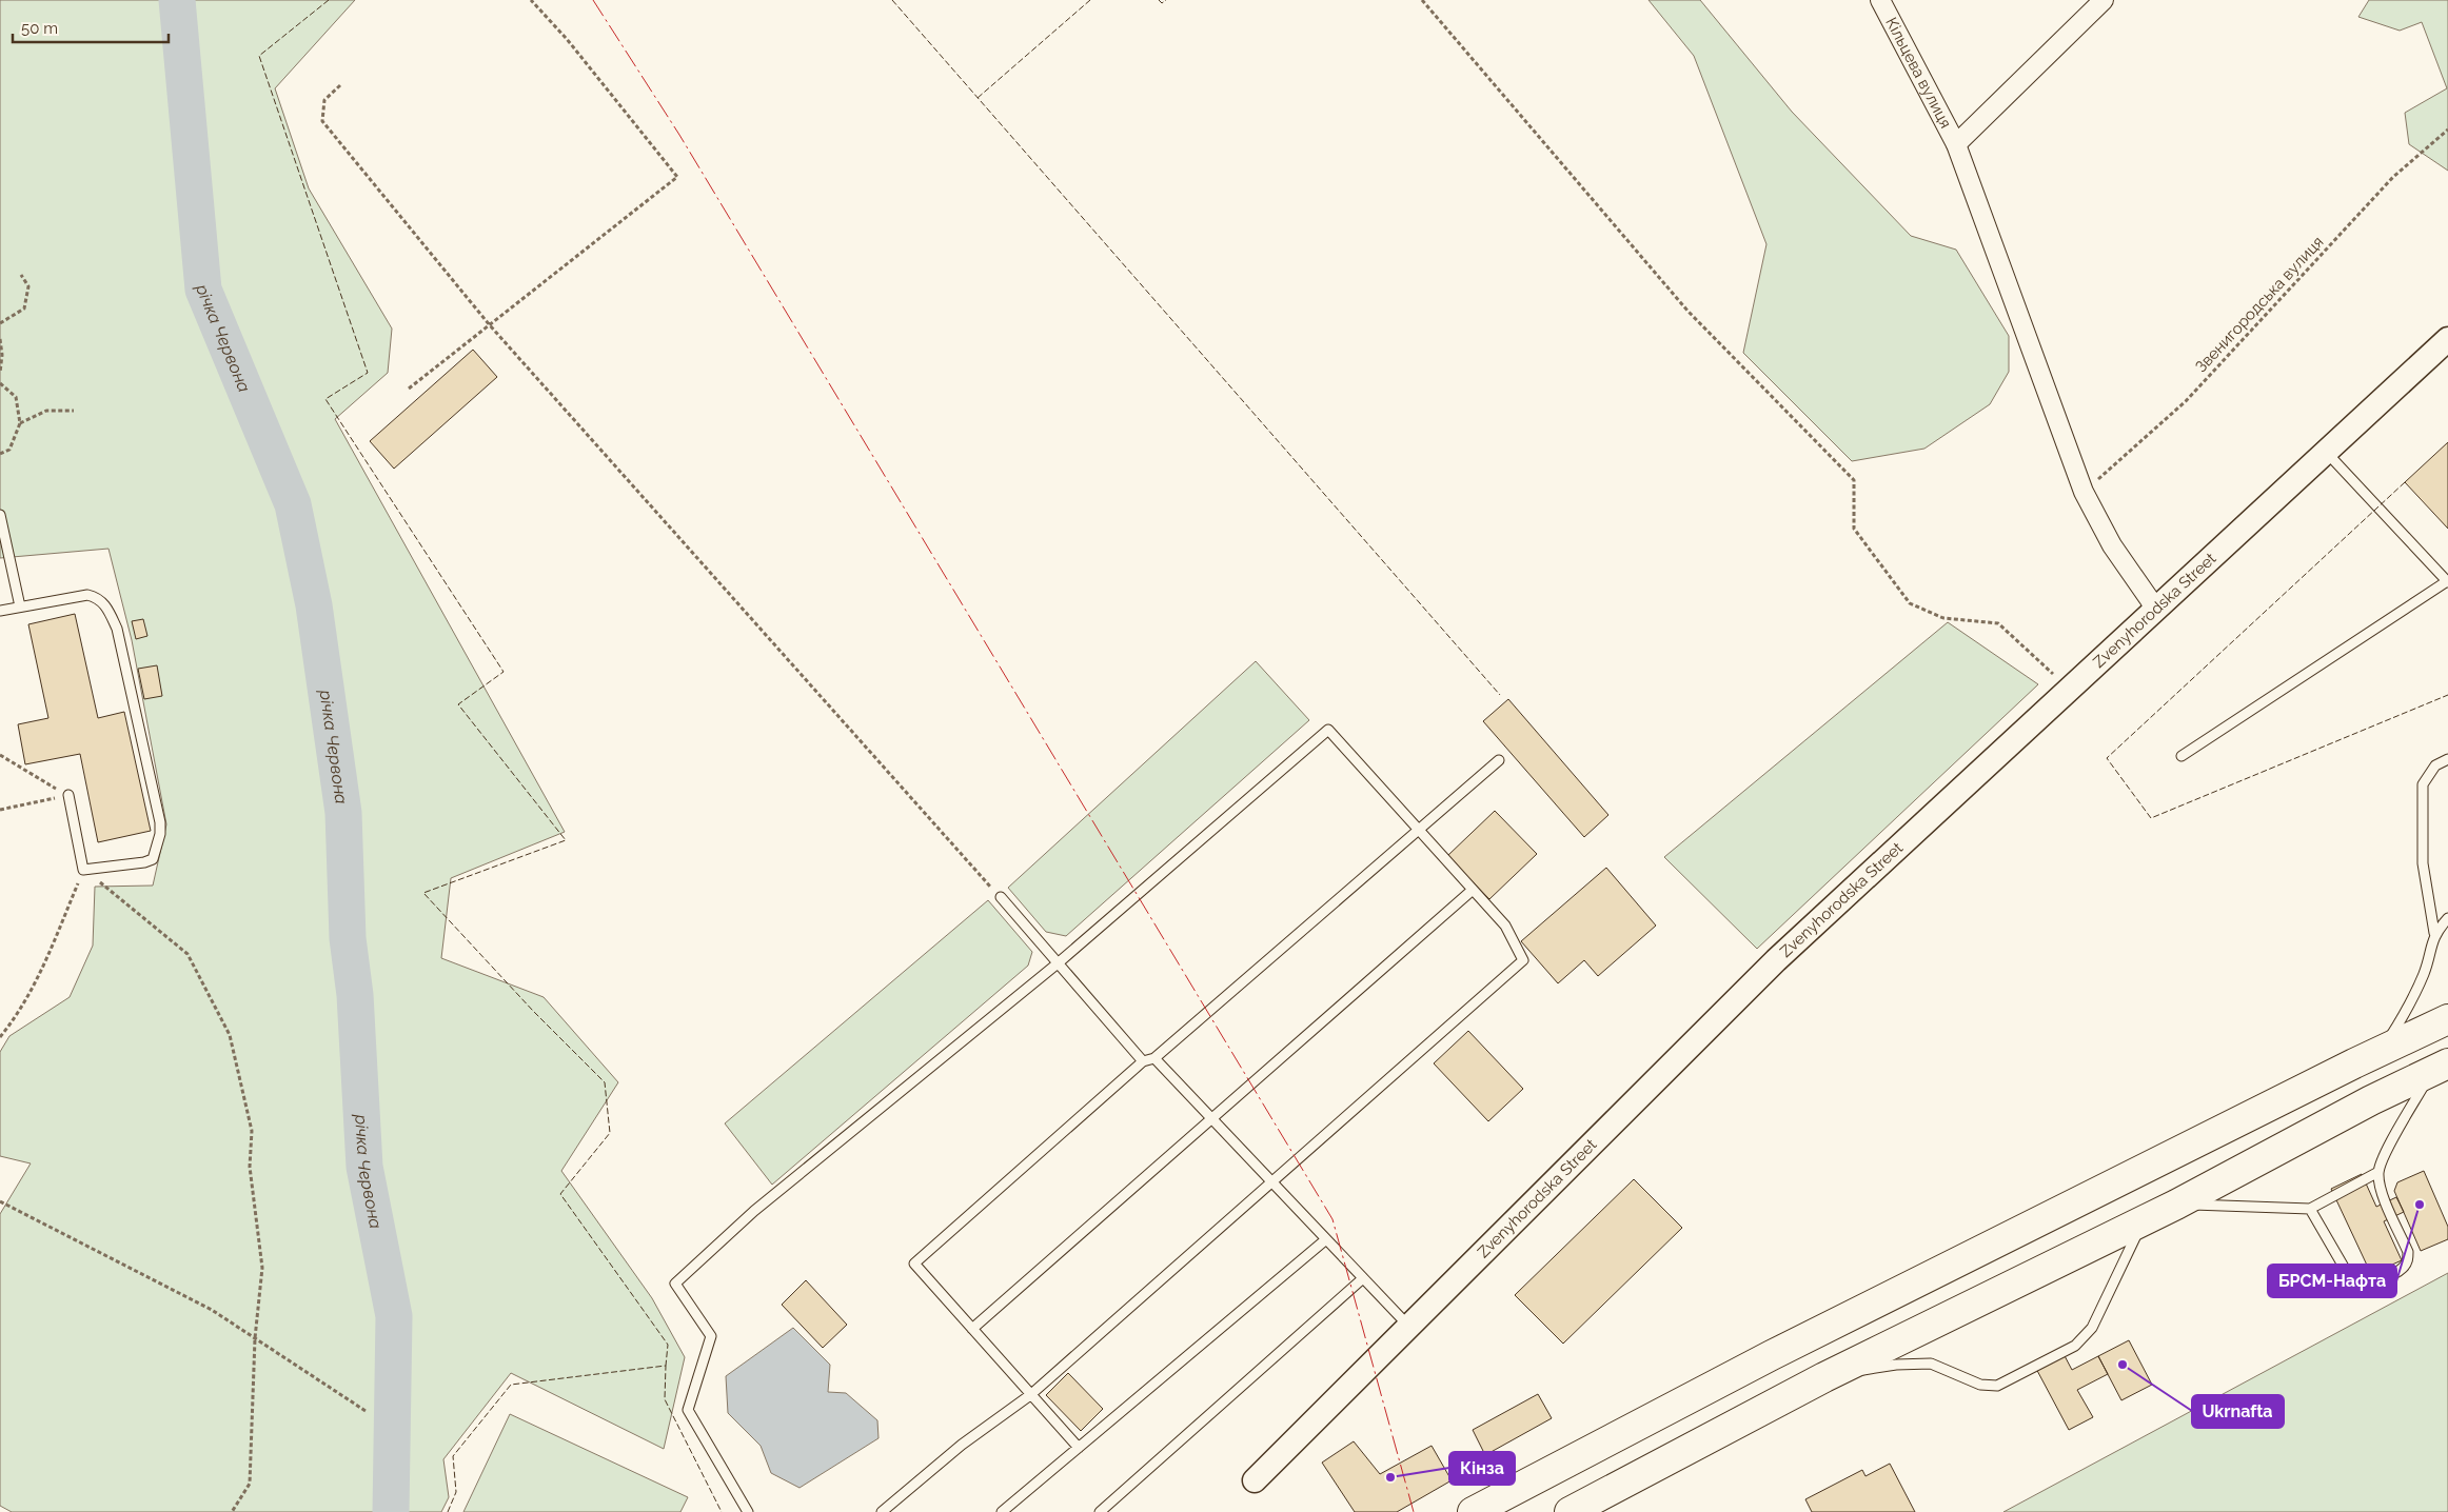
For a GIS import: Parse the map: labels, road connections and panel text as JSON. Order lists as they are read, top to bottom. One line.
{"streets":{"street":["Кільцева вулиця","Zvenyhorodska Street"],"path":["Звенигородська вулиця"]},"crossings":[["Кільцева вулиця","Звенигородська вулиця"],["Кільцева вулиця","Zvenyhorodska Street"]],"water":["річка Червона"],"places":["БРСМ-Нафта","Ukrnafta","Кінза"],"scale_bar":"50 m"}
